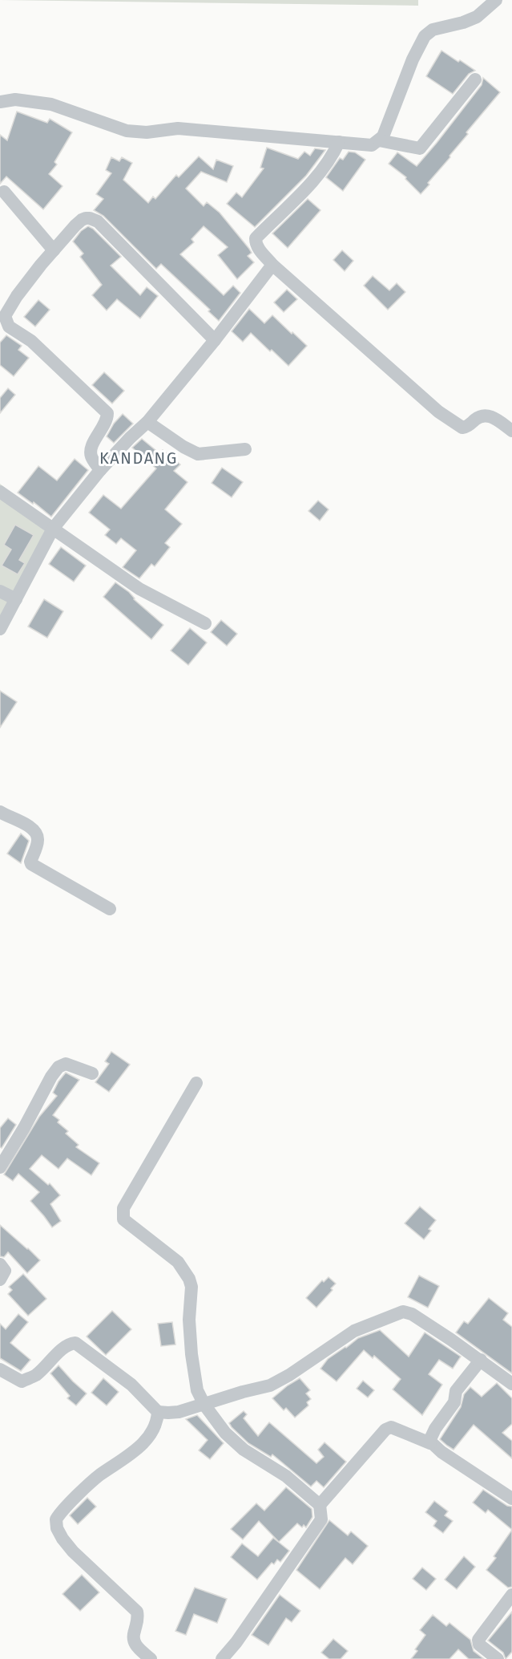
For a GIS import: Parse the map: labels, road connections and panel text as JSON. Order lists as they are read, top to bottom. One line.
{"districts":["KANDANG"]}
